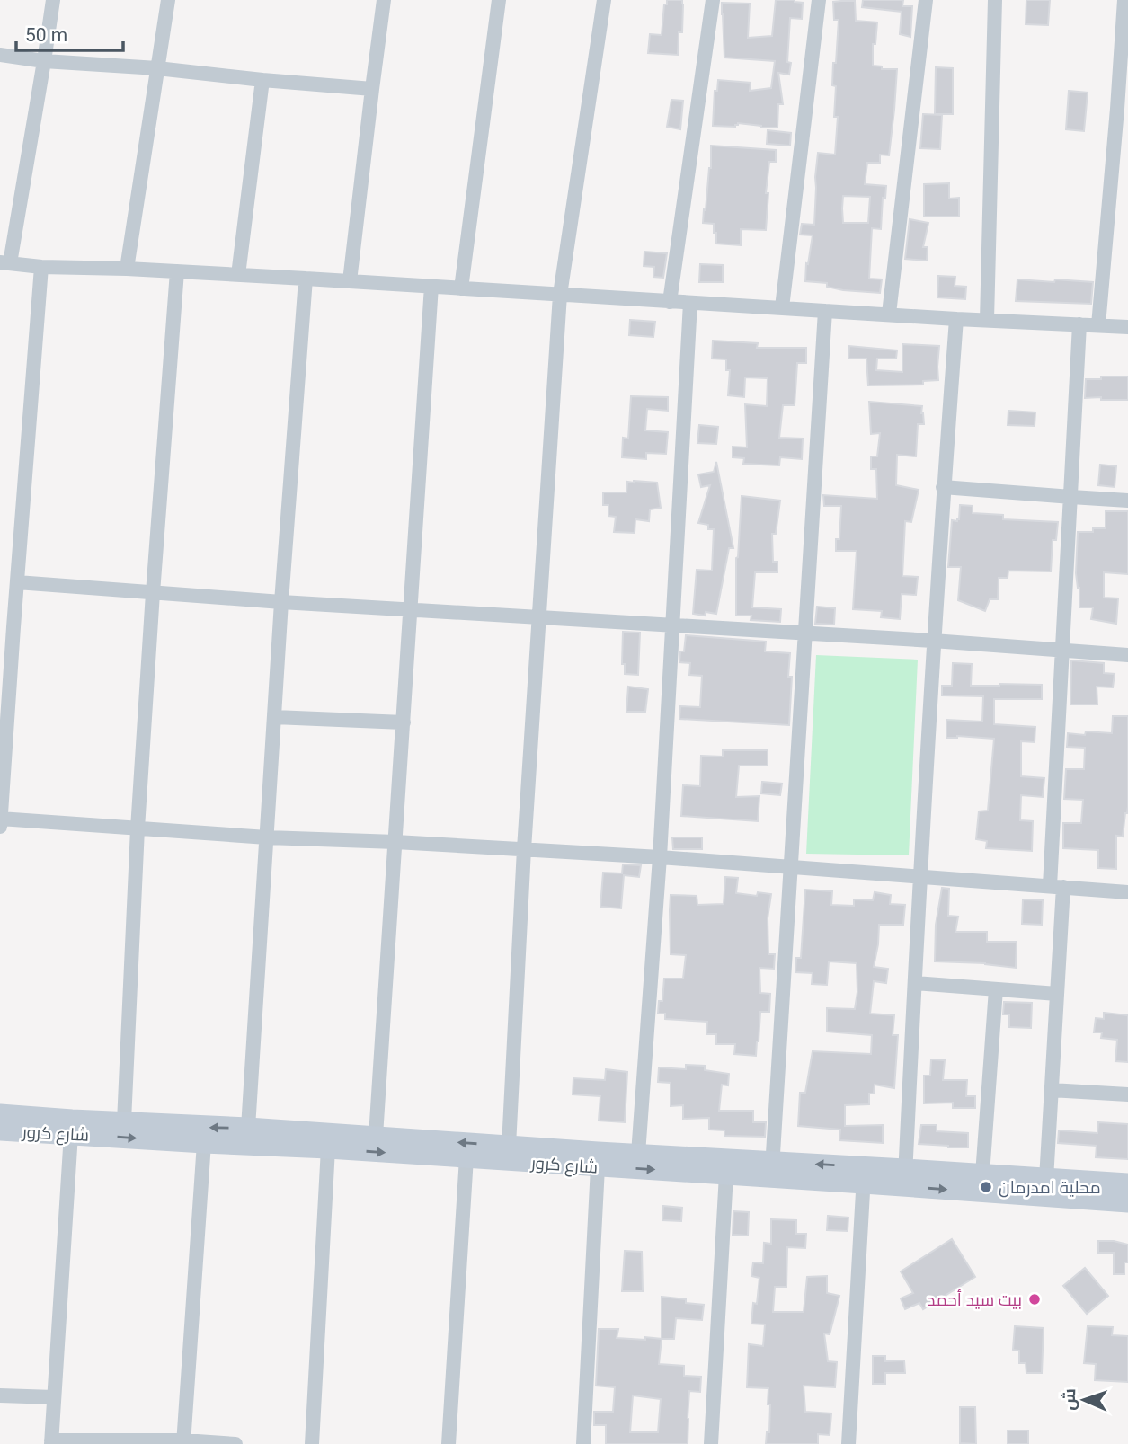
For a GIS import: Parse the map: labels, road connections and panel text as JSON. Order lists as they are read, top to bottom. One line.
{"streets":{"main road":["شارع كرور"]},"places":["محلية امدرمان","بيت سيد أحمد"],"scale_bar":"50 m","north":"left"}
